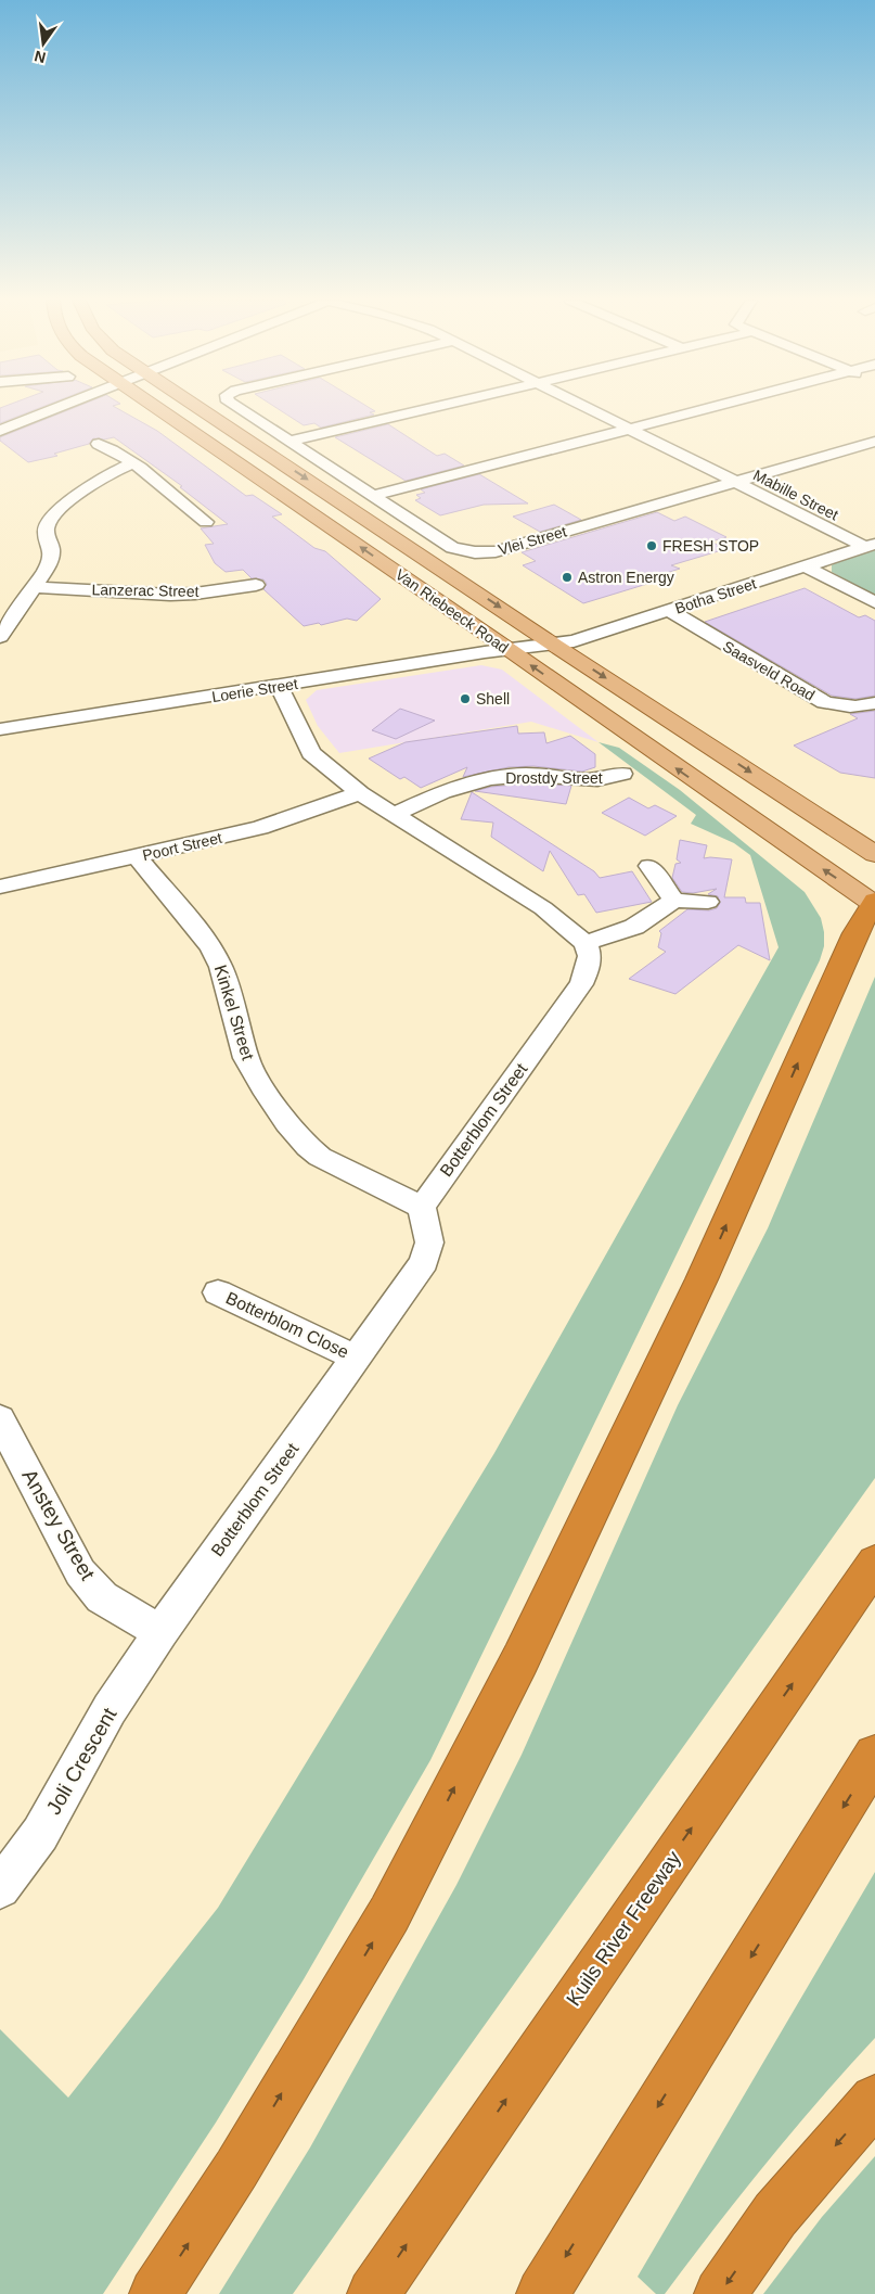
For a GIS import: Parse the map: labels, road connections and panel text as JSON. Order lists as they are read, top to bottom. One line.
{"streets":{"highway":["Kuils River Freeway"],"main road":["Van Riebeeck Road"],"street":["Mabille Street","Vlei Street","Lanzerac Street","Botha Street","Saasveld Road","Loerie Street","Drostdy Street","Poort Street","Kinkel Street","Botterblom Street","Botterblom Close","Anstey Street","Joli Crescent"]},"crossings":[["Mabille Street","Vlei Street"],["Mabille Street","Botha Street"],["Botha Street","Van Riebeeck Road"],["Botha Street","Saasveld Road"],["Botha Street","Loerie Street"],["Van Riebeeck Road","Loerie Street"],["Poort Street","Kinkel Street"],["Kinkel Street","Botterblom Street"],["Botterblom Street","Botterblom Close"],["Botterblom Street","Anstey Street"],["Botterblom Street","Joli Crescent"],["Anstey Street","Joli Crescent"]],"places":["FRESH STOP","Astron Energy","Shell"],"north":"bottom"}
